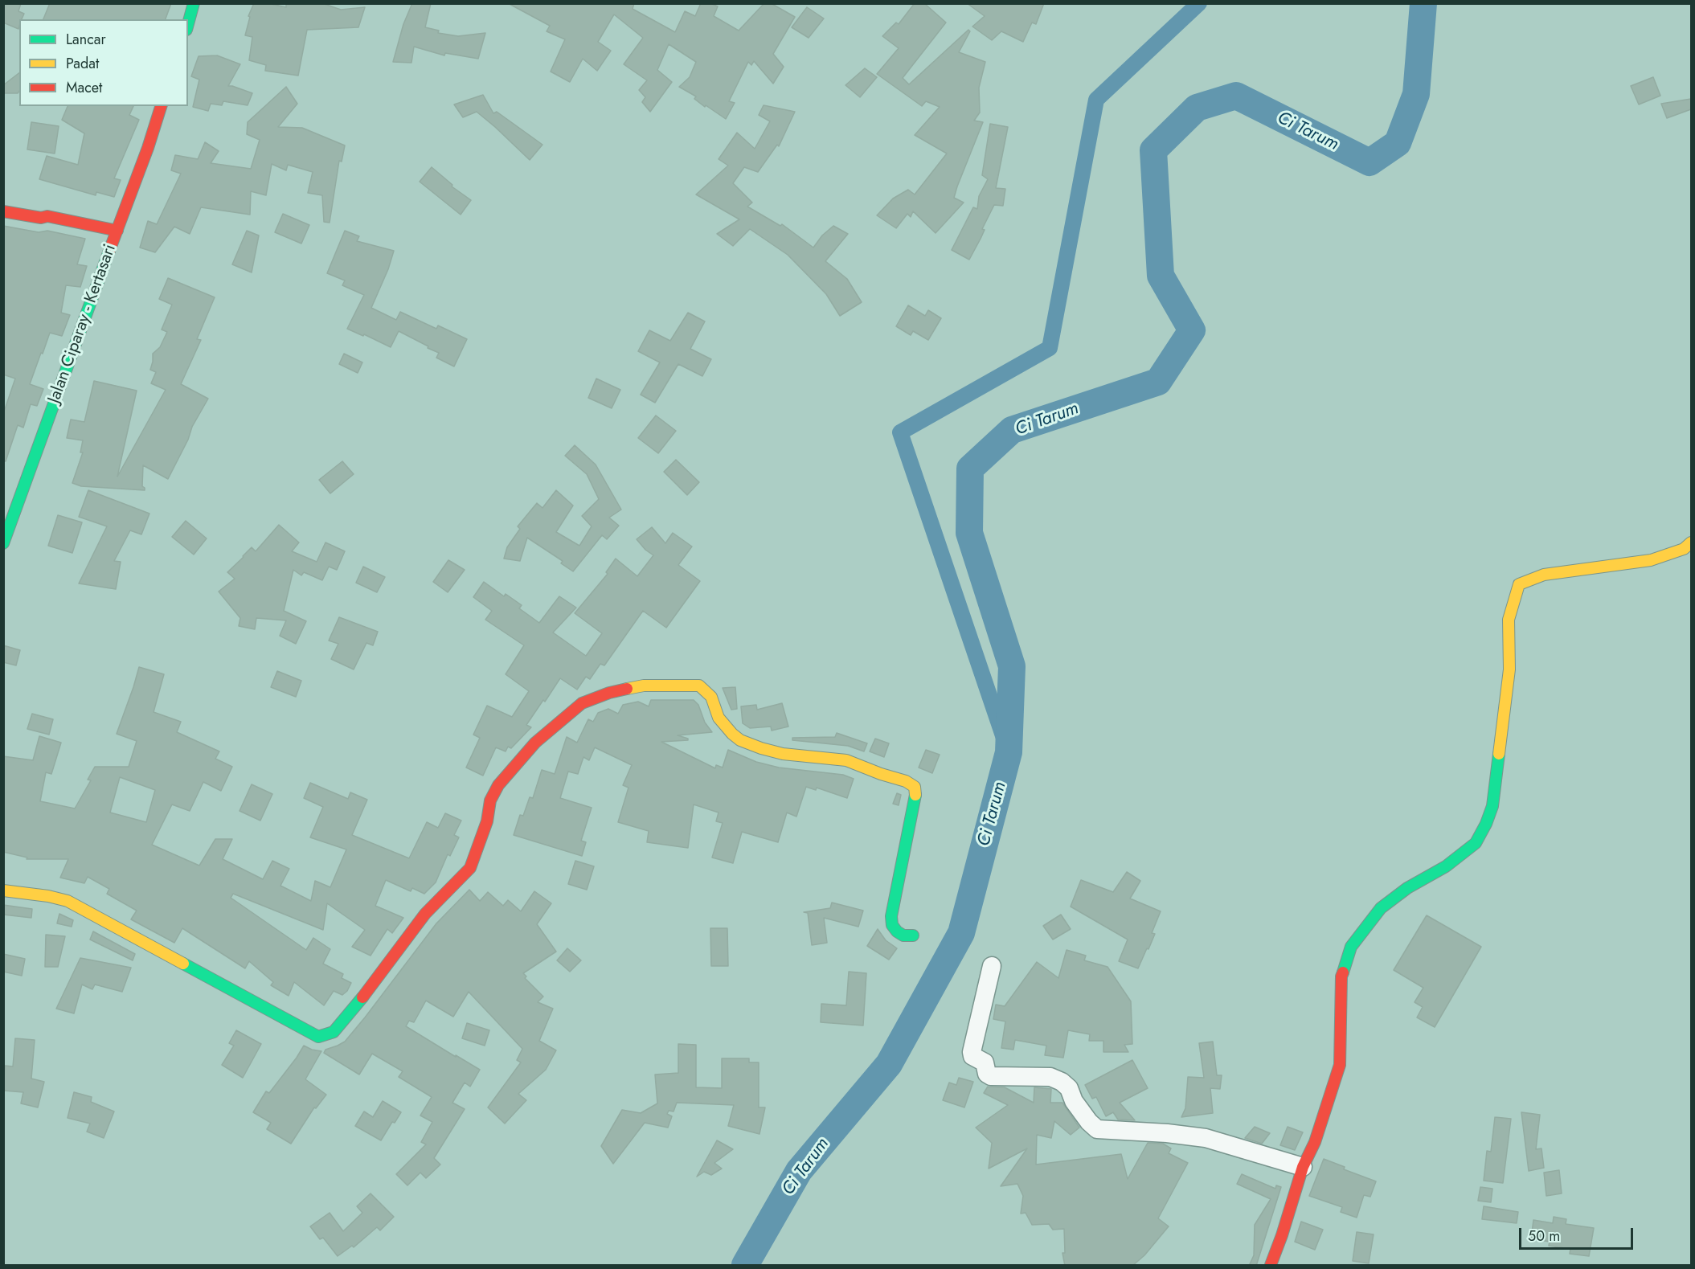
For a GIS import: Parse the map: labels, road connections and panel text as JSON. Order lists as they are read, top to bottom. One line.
{"streets":{"street":["Jalan Ciparay - Kertasari"]},"water":["Ci Tarum"],"legend":["Lancar","Padat","Macet"],"scale_bar":"50 m"}
